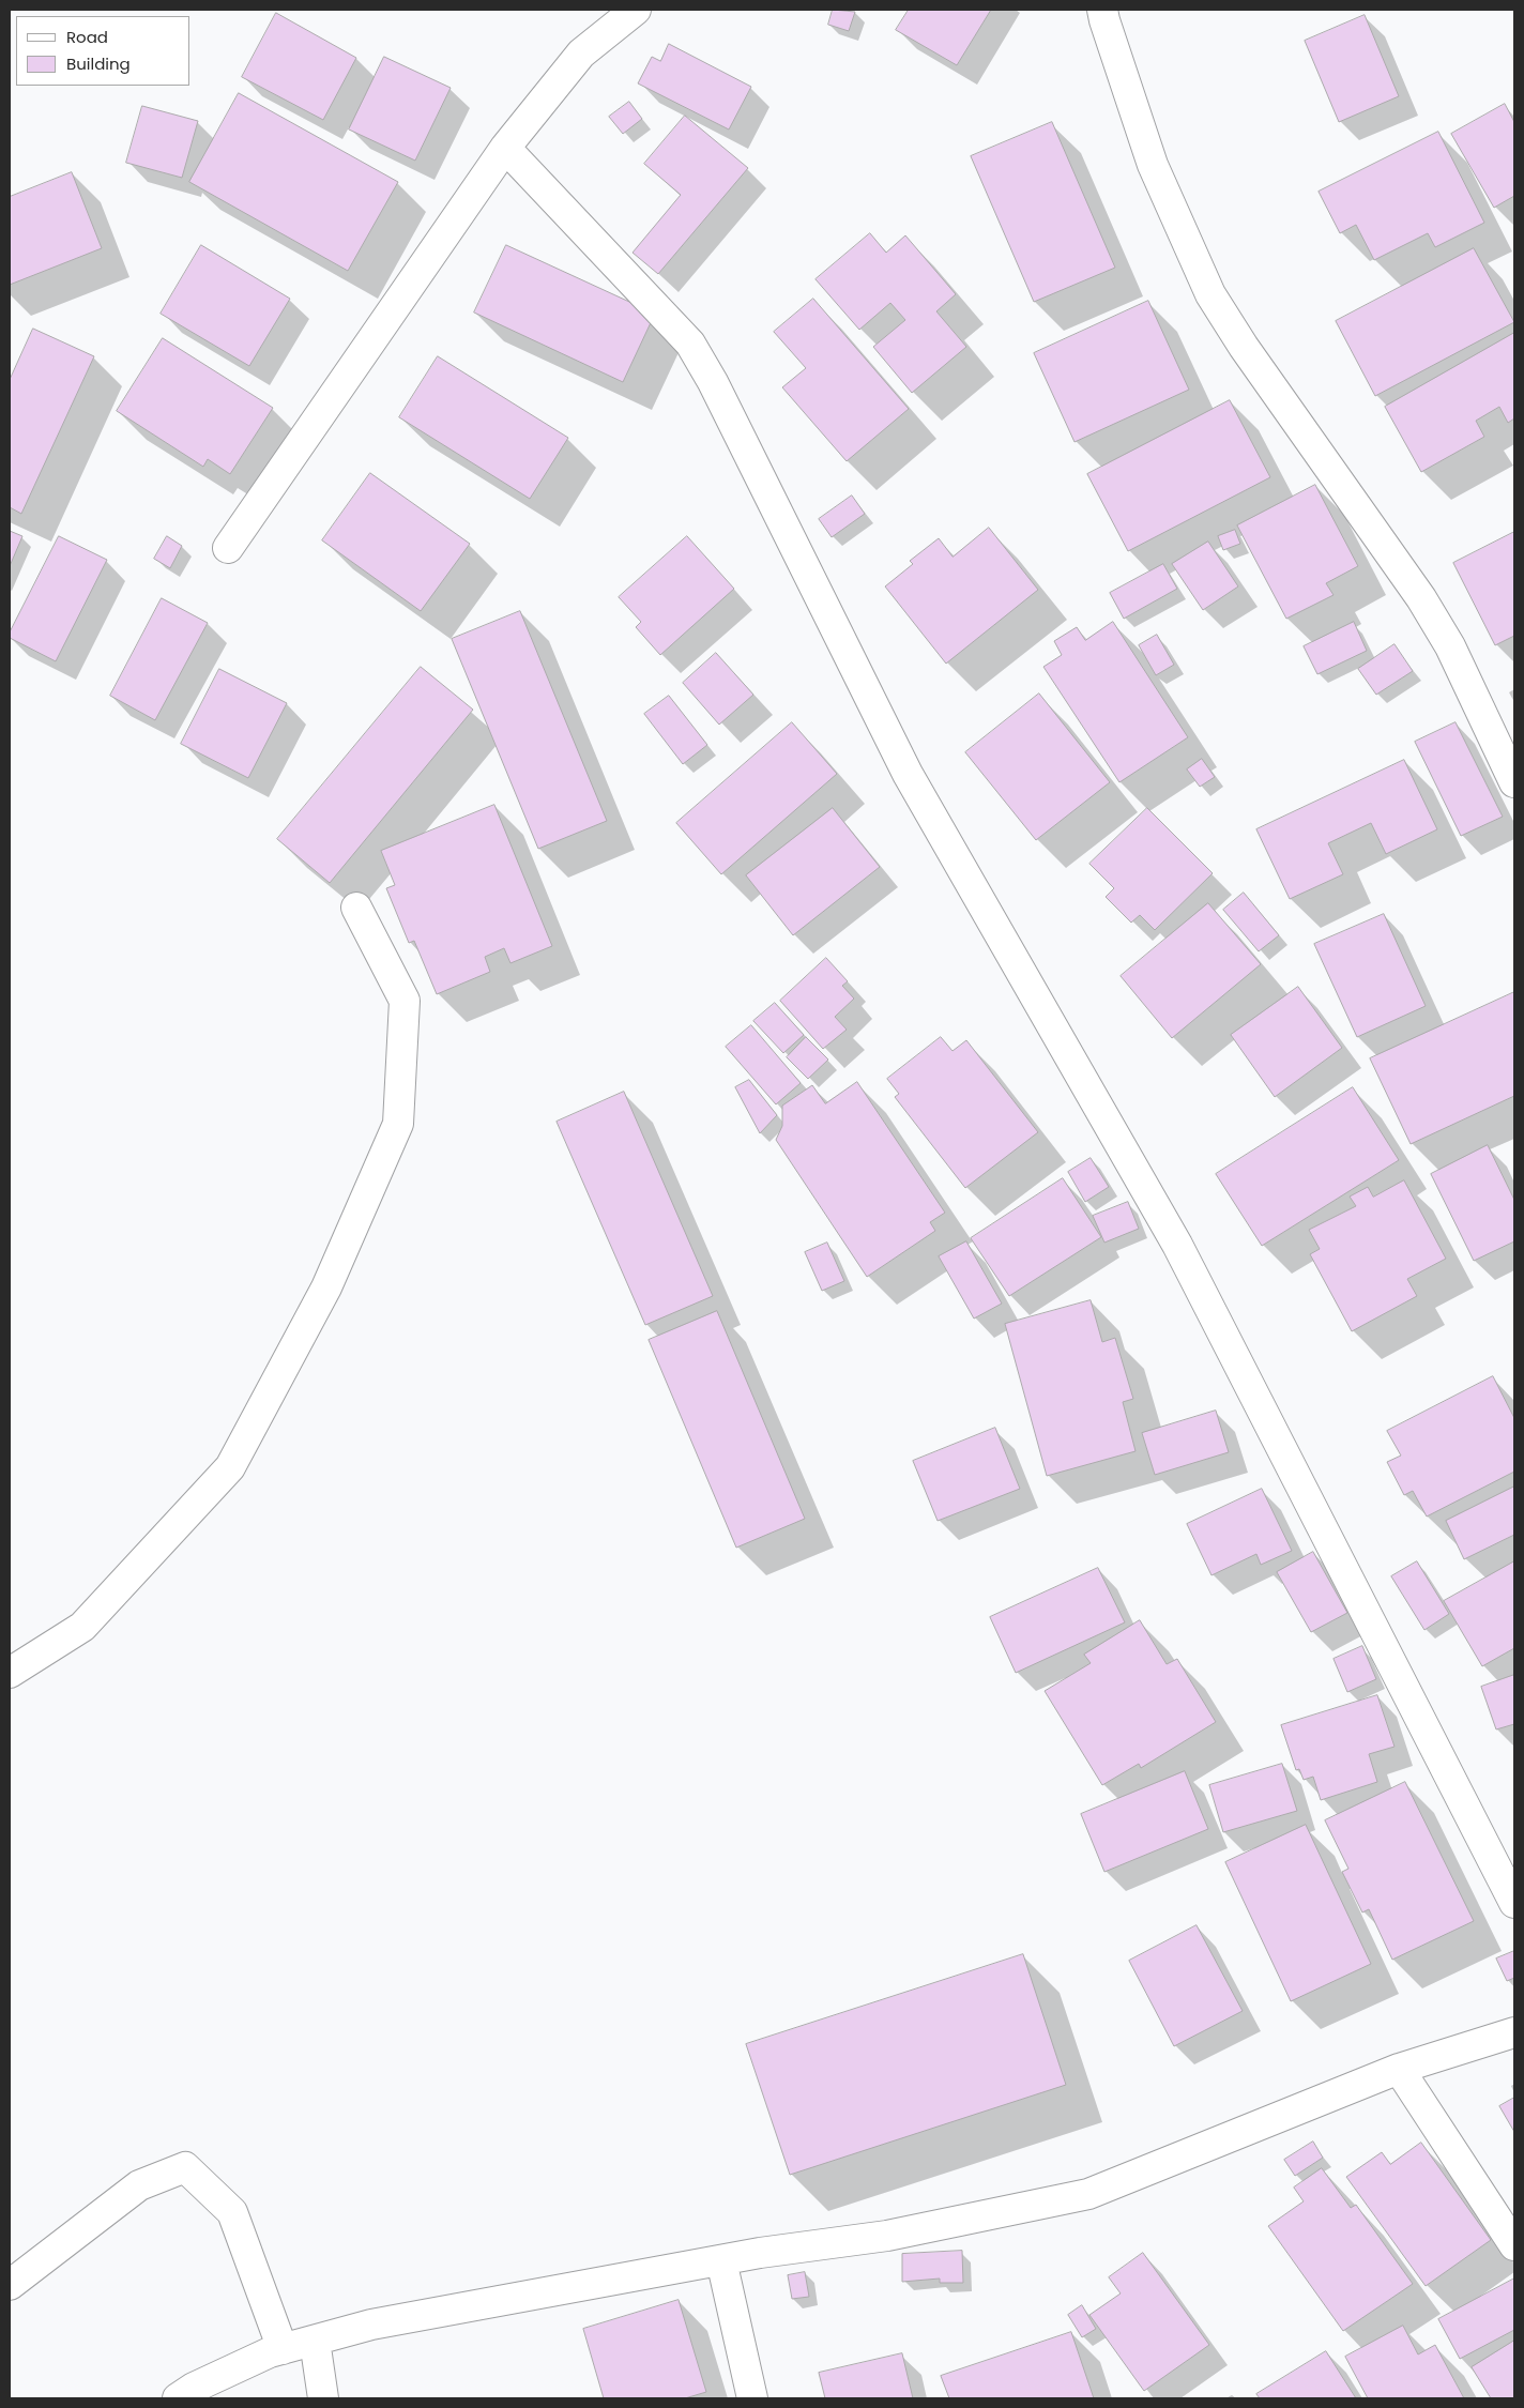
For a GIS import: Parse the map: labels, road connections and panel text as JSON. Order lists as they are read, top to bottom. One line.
{"legend":["Road","Building"]}
